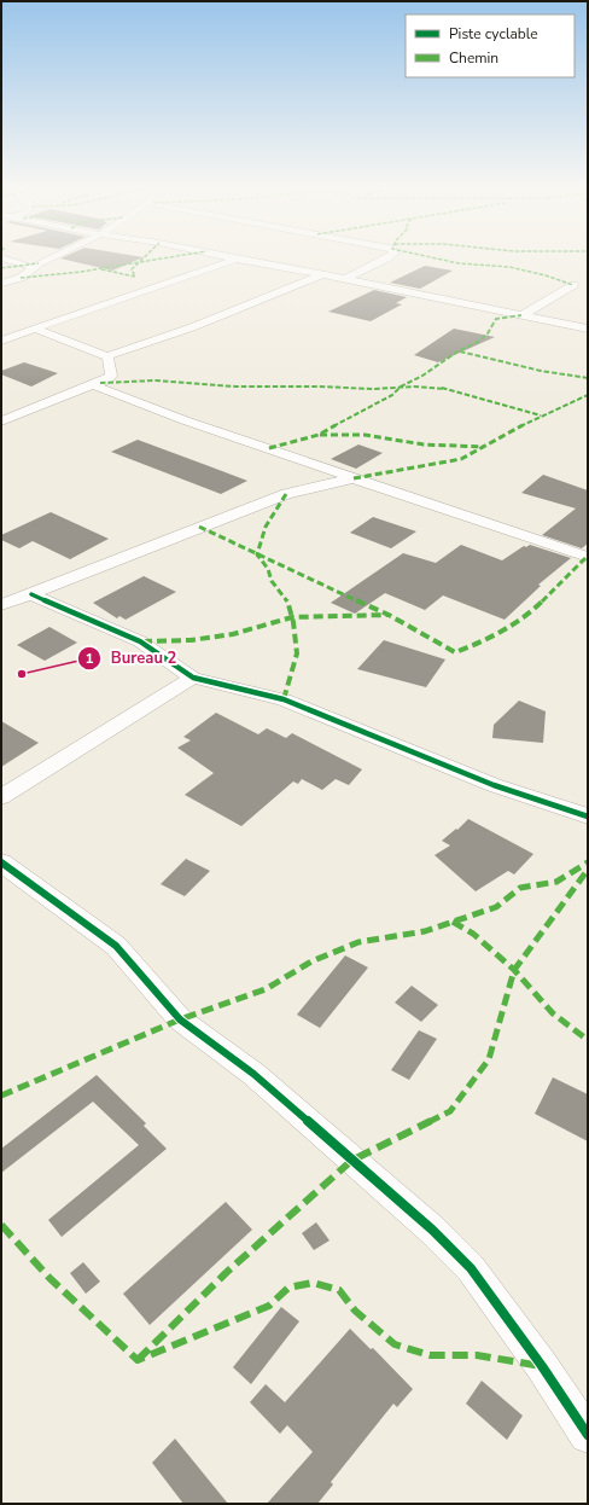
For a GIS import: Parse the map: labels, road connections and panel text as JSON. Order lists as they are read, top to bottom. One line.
{"places":["Bureau 2"],"legend":["Piste cyclable","Chemin"]}
